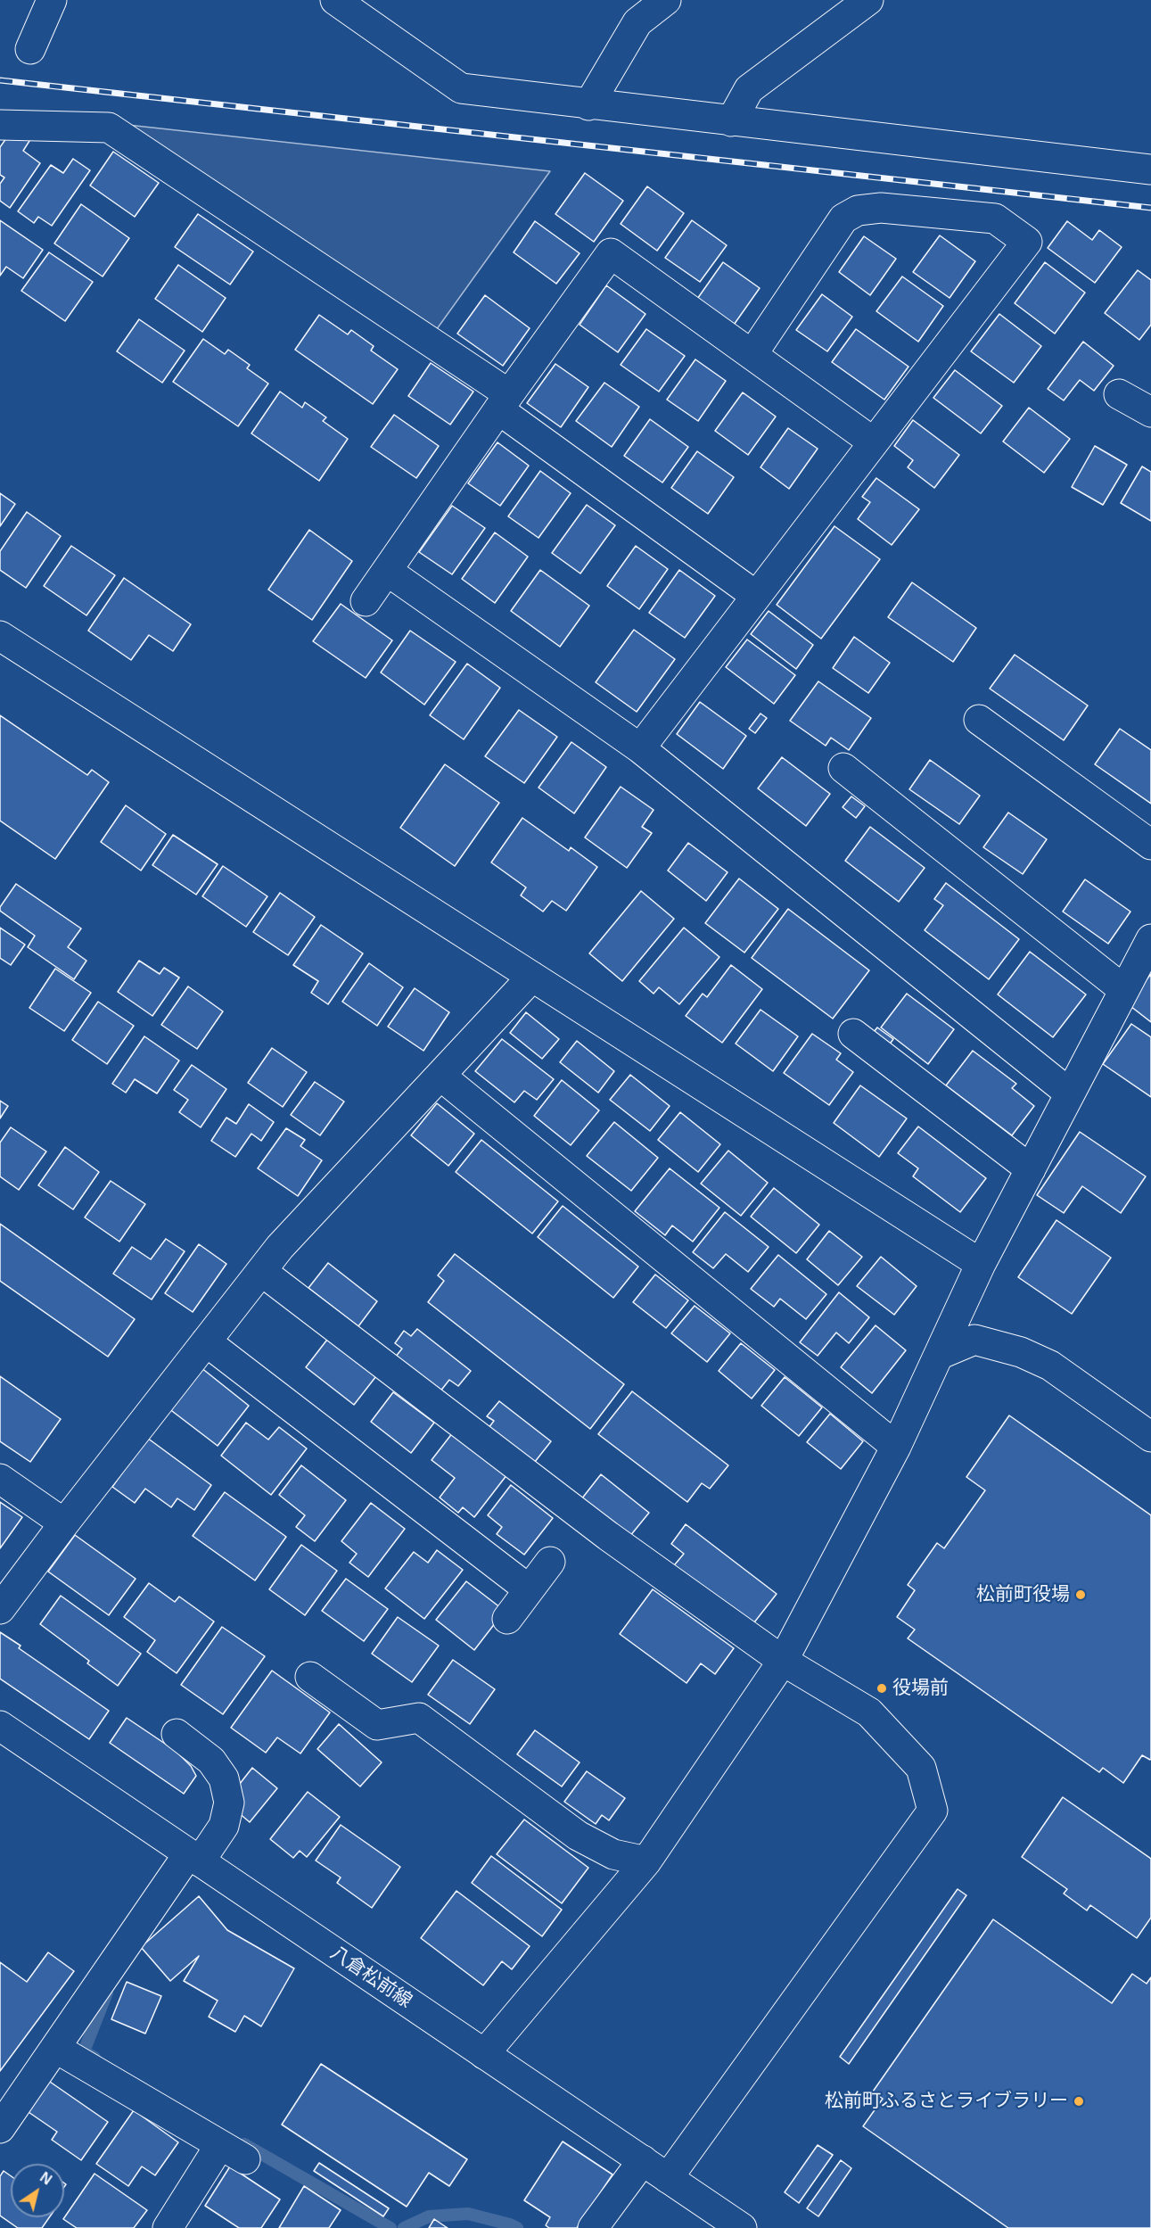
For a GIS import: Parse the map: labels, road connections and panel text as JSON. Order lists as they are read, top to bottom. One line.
{"streets":{"street":["八倉松前線"]},"places":["松前町役場","役場前","松前町ふるさとライブラリー"],"north":"top right"}
